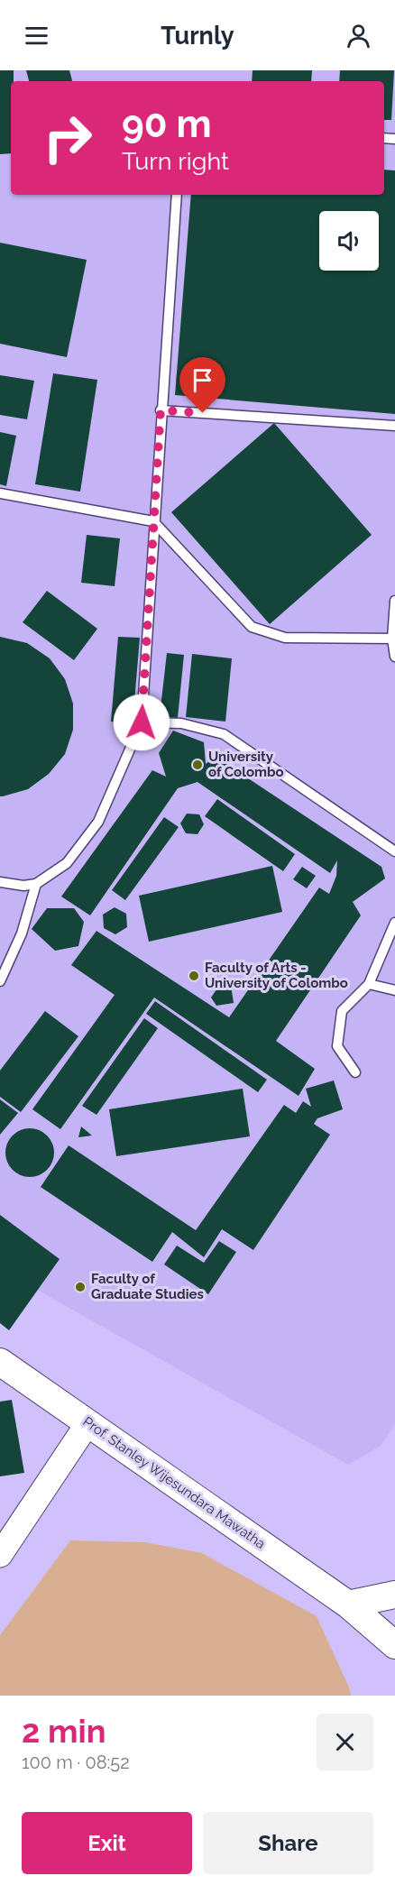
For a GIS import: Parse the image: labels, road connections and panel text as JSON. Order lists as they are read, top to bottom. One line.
{"streets":{"main road":["Prof. Stanley Wijesundara Mawatha"]},"places":["University of Colombo","Faculty of Arts - University of Colombo","Faculty of Graduate Studies"],"page":{"header":"Turnly","turn":["90 m","Turn right"],"heading":["2 min","100 m · 08:52"],"buttons":["Exit","Share"]}}
